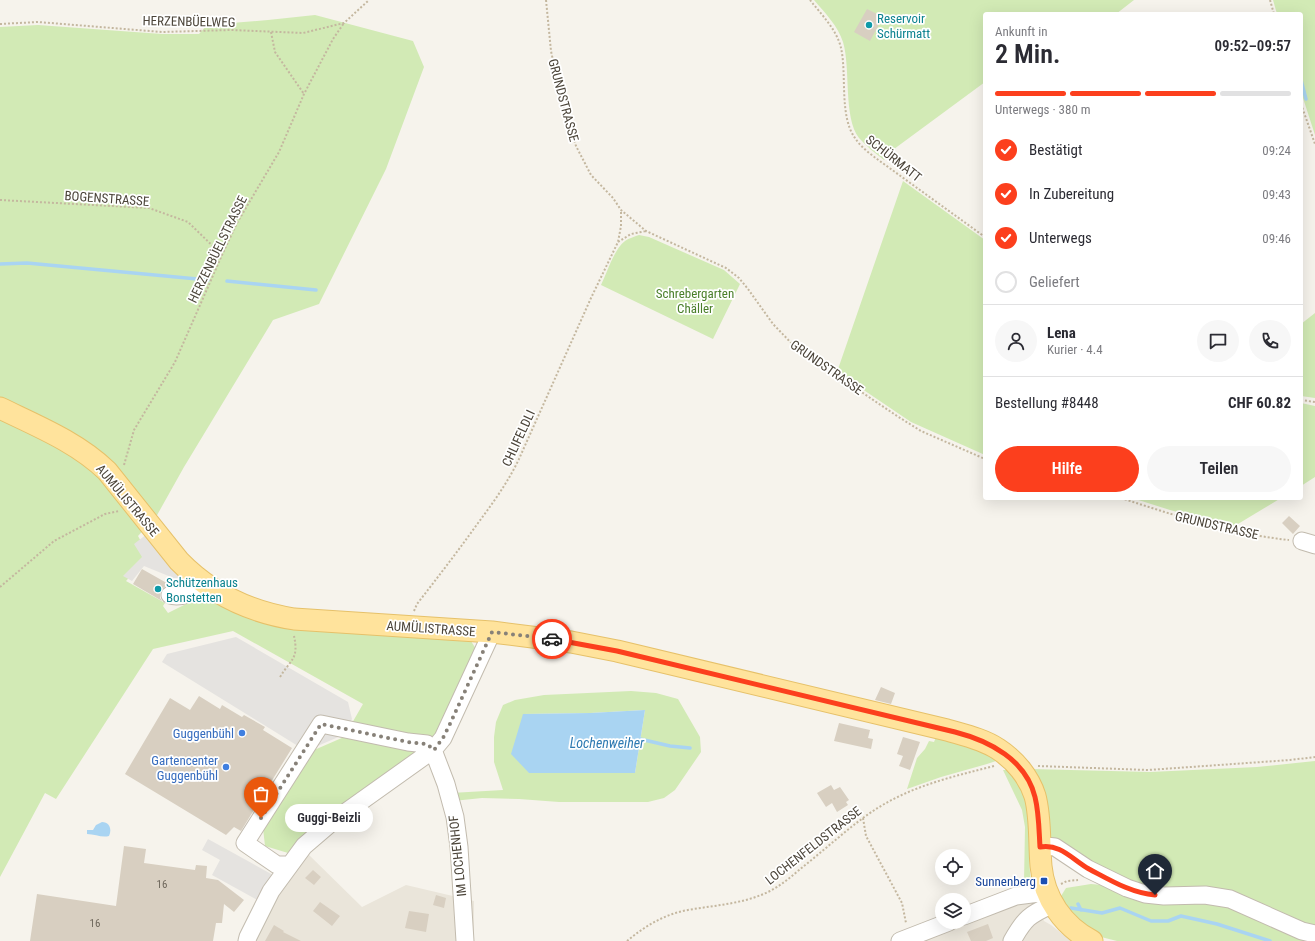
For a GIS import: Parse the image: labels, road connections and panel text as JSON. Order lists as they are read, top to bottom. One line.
{"streets":{"main road":["AUMÜLISTRASSE"],"street":["IM LOCHENHOF"],"path":["HERZENBÜELWEG","GRUNDSTRASSE","SCHÜRMATT","BOGENSTRASSE","HERZENBÜELSTRASSE","CHLIFELDLI","LOCHENFELDSTRASSE"]},"crossings":[["HERZENBÜELWEG","HERZENBÜELSTRASSE"],["BOGENSTRASSE","HERZENBÜELSTRASSE"],["HERZENBÜELSTRASSE","AUMÜLISTRASSE"],["CHLIFELDLI","AUMÜLISTRASSE"],["AUMÜLISTRASSE","LOCHENFELDSTRASSE"]],"water":["Lochenweiher"],"parks":["Schrebergarten Chäller"],"places":{"other":["Reservoir Schürmatt","Schützenhaus Bonstetten","Guggenbühl","Gartencenter Guggenbühl","Guggi-Beizli"],"transit":["Sunnenberg"]},"house_numbers":["16","16"],"page":{"heading":["2 Min.","Ankunft in","09:52–09:57"],"panel":["Lena","Kurier · 4.4","Bestellung #8448","CHF 60.82"],"bar":"Unterwegs · 380 m","list":[["Bestätigt","09:24"],["In Zubereitung","09:43"],["Unterwegs","09:46"],"Geliefert"],"buttons":["Hilfe","Teilen"],"bubble":"Guggi-Beizli"}}
